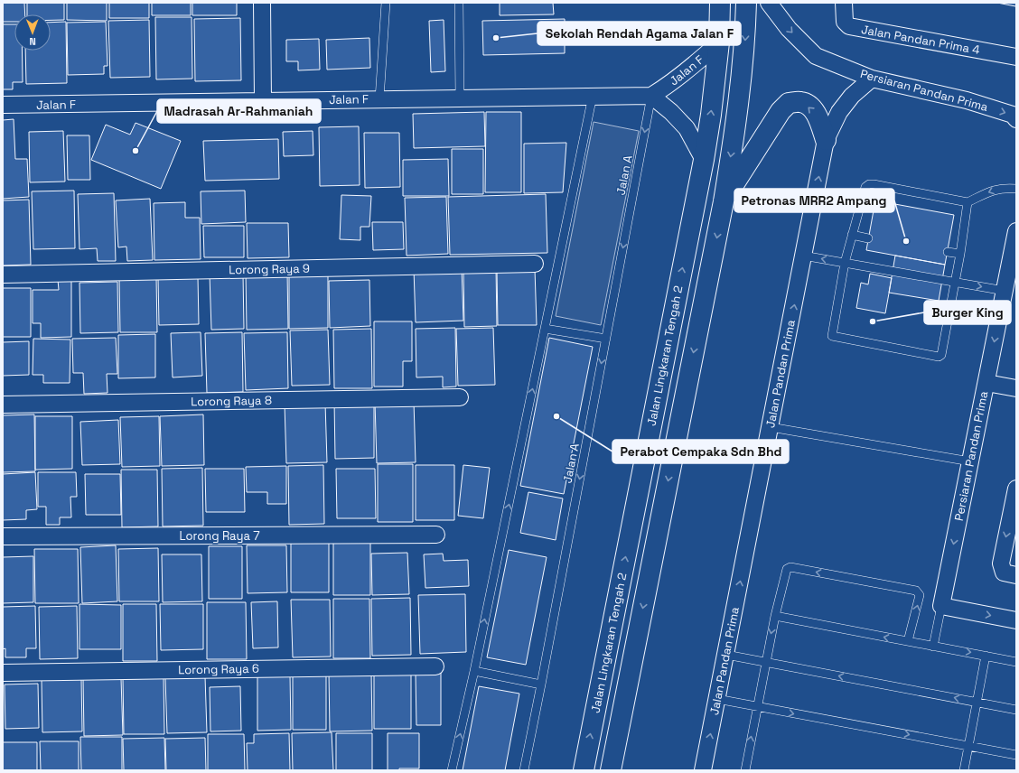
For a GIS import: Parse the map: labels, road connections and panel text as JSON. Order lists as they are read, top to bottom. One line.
{"streets":{"highway":["Jalan Lingkaran Tengah 2"],"street":["Jalan Pandan Prima 4","Jalan F","Persiaran Pandan Prima","Lorong Raya 9","Jalan Pandan Prima","Lorong Raya 8","Lorong Raya 7","Lorong Raya 6"],"lane":["Jalan A"]},"crossings":[["Jalan F","Jalan A"],["Jalan F","Jalan Lingkaran Tengah 2"],["Persiaran Pandan Prima","Jalan Pandan Prima"]],"one_way":["Jalan Pandan Prima"],"places":["Sekolah Rendah Agama Jalan F","Madrasah Ar-Rahmaniah","Petronas MRR2 Ampang","Burger King","Perabot Cempaka Sdn Bhd"],"north":"bottom"}
